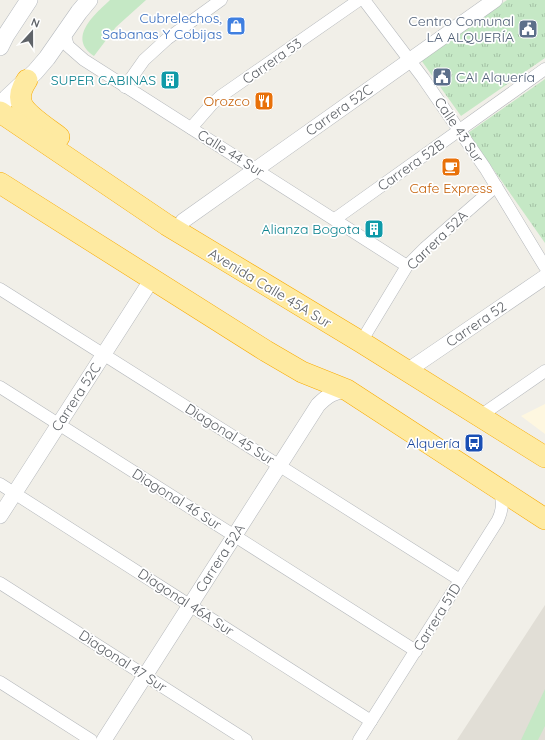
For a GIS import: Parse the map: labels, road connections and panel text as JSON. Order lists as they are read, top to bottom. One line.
{"streets":{"highway":["Avenida Calle 45A Sur"],"street":["Carrera 53","Carrera 52C","Calle 43 Sur","Calle 44 Sur","Carrera 52B","Carrera 52A","Carrera 52","Diagonal 45 Sur","Diagonal 46 Sur","Diagonal 46A Sur","Carrera 51D","Diagonal 47 Sur"]},"crossings":[["Carrera 53","Calle 44 Sur"],["Carrera 52C","Calle 43 Sur"],["Carrera 52C","Calle 44 Sur"],["Carrera 52C","Diagonal 45 Sur"],["Carrera 52C","Diagonal 46 Sur"],["Carrera 52C","Diagonal 46A Sur"],["Calle 43 Sur","Carrera 52B"],["Calle 43 Sur","Carrera 52A"],["Calle 44 Sur","Carrera 52B"],["Calle 44 Sur","Carrera 52A"],["Carrera 52A","Avenida Calle 45A Sur"],["Carrera 52A","Diagonal 45 Sur"],["Carrera 52A","Diagonal 46 Sur"],["Carrera 52A","Diagonal 46A Sur"],["Carrera 52A","Diagonal 47 Sur"],["Avenida Calle 45A Sur","Carrera 52"],["Diagonal 45 Sur","Carrera 51D"],["Diagonal 46 Sur","Carrera 51D"],["Diagonal 46A Sur","Carrera 51D"]],"places":{"shop":["Cubrelechos, Sabanas Y Cobijas"],"public building":["Centro Comunal LA ALQUERÍA","CAI Alquería"],"building":["SUPER CABINAS","Alianza Bogota"],"restaurant":["Orozco"],"cafe":["Cafe Express"],"bus stop":["Alquería"]},"north":"top"}
